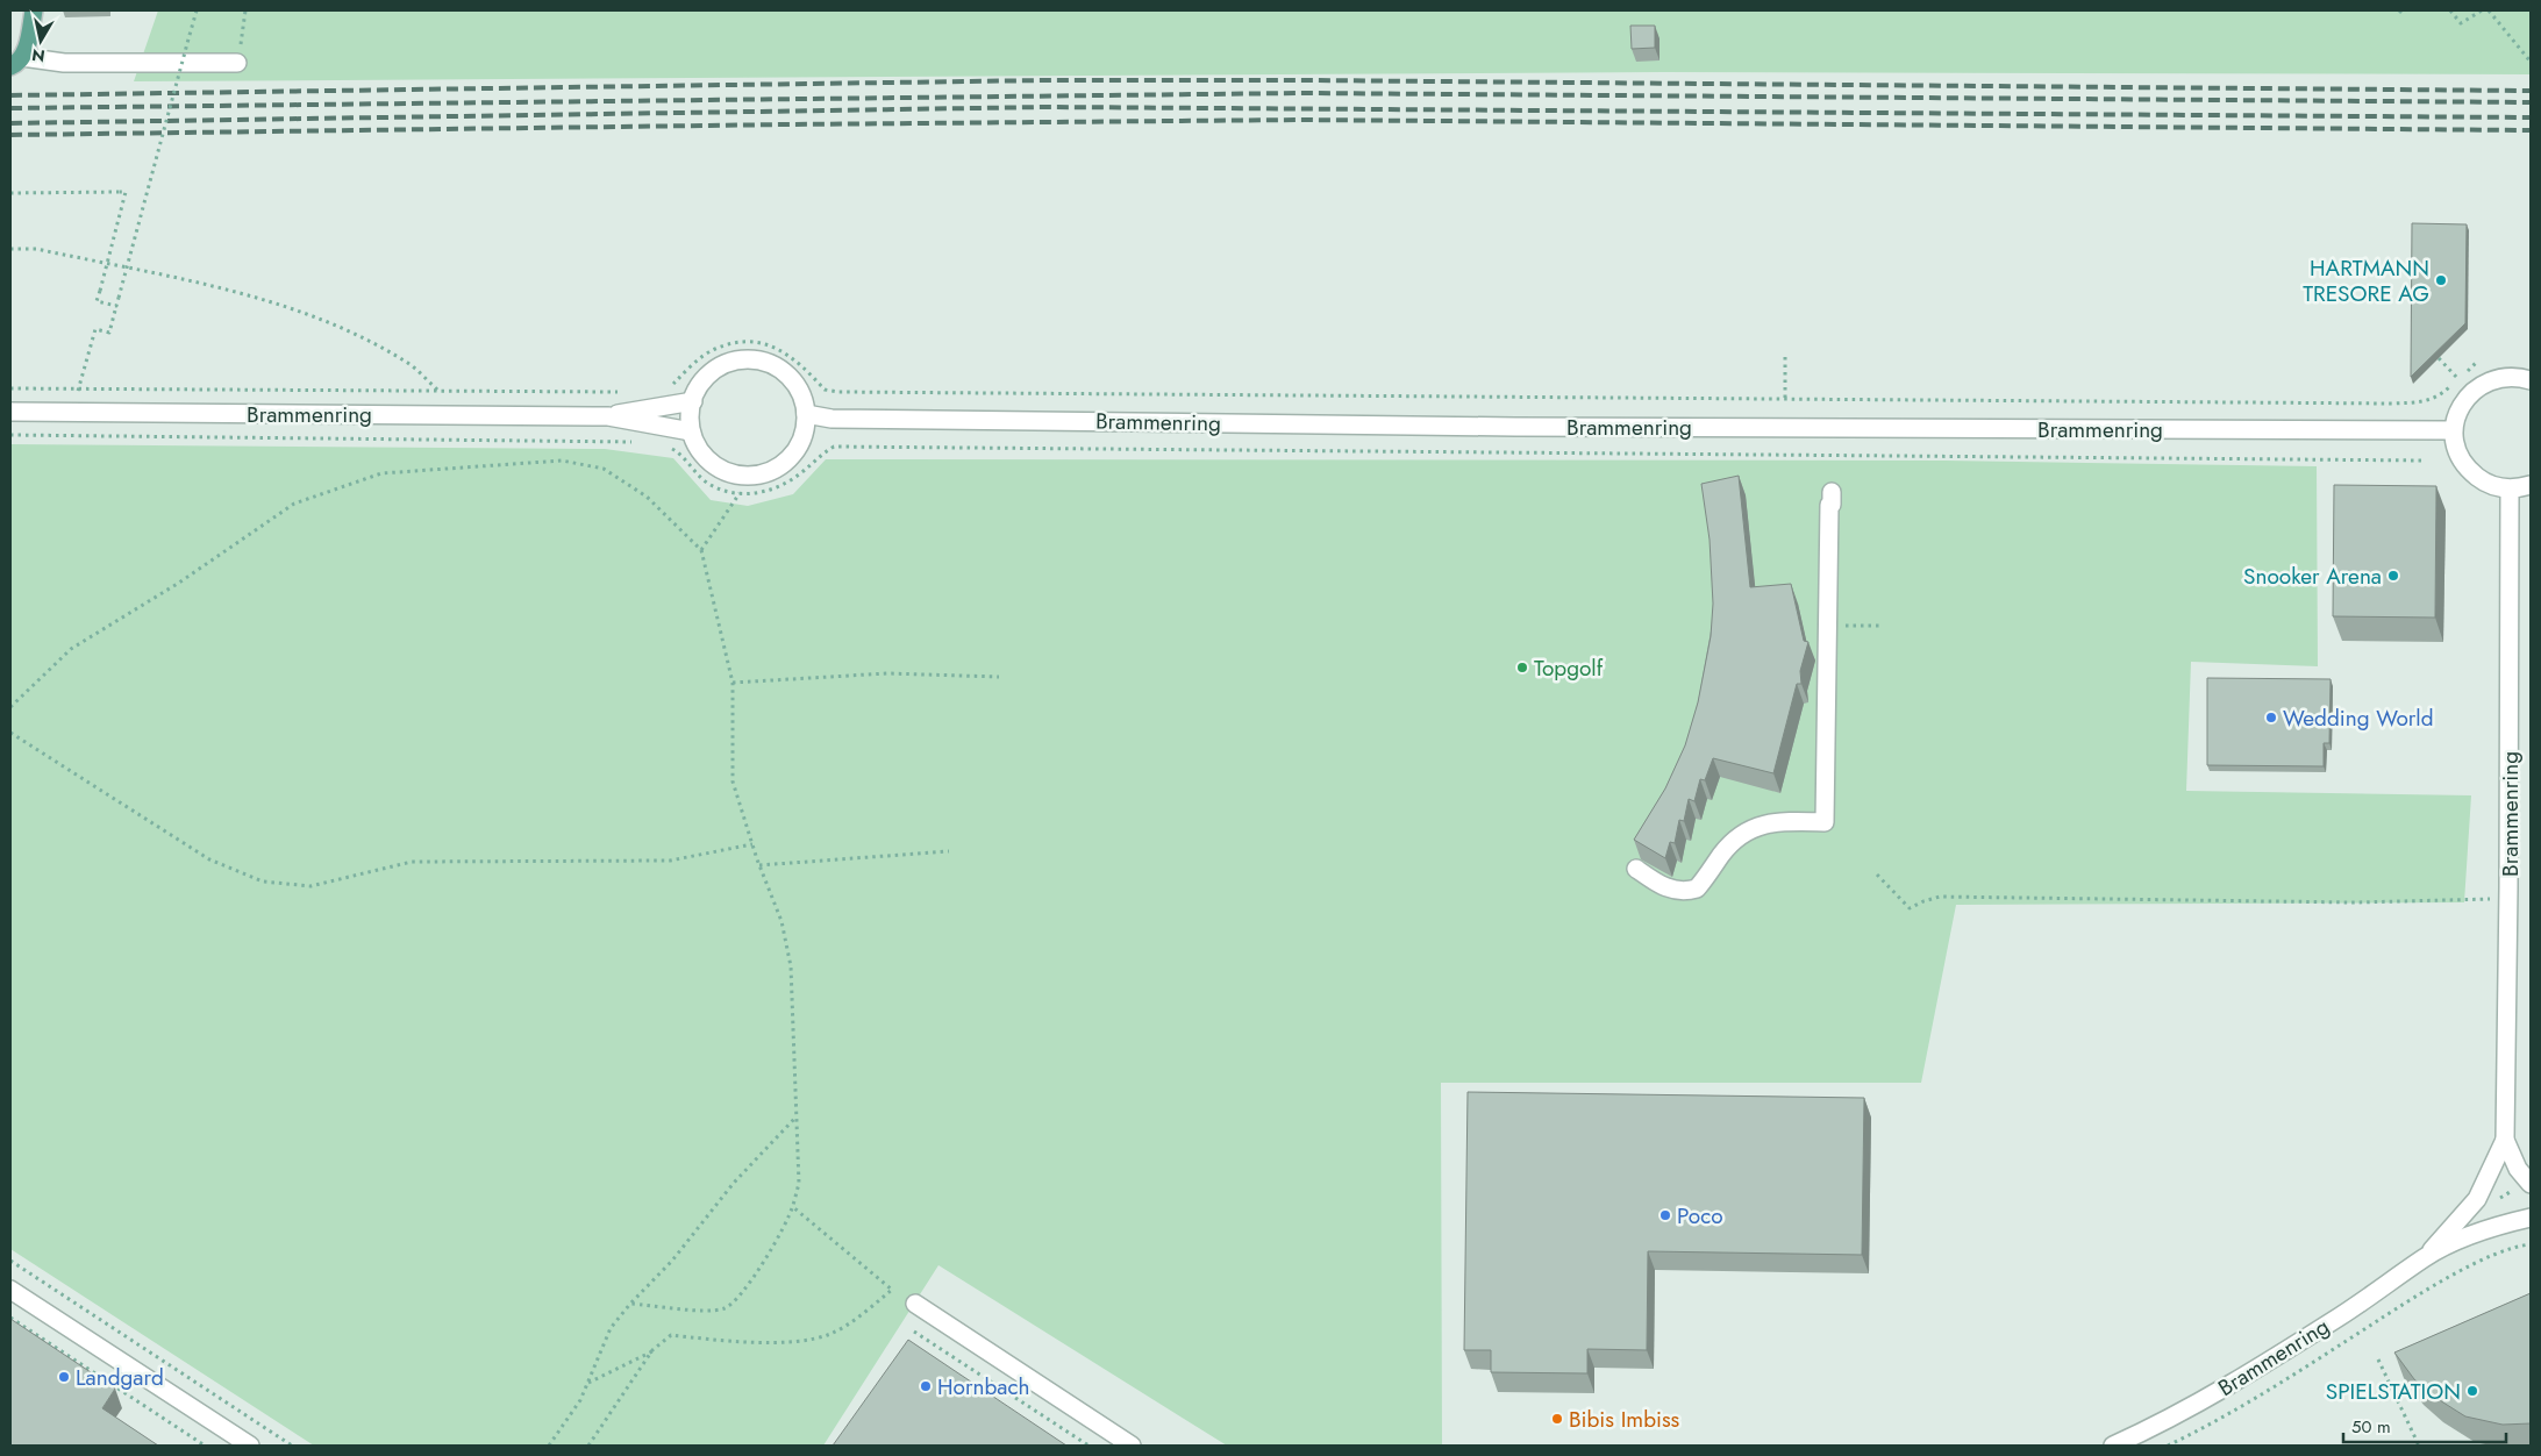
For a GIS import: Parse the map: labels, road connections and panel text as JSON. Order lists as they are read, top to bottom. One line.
{"streets":{"street":["Brammenring"]},"places":["HARTMANN TRESORE AG","Snooker Arena","Topgolf","Wedding World","Poco","Landgard","Hornbach","SPIELSTATION","Bibis Imbiss"],"scale_bar":"50 m","north":"bottom"}
